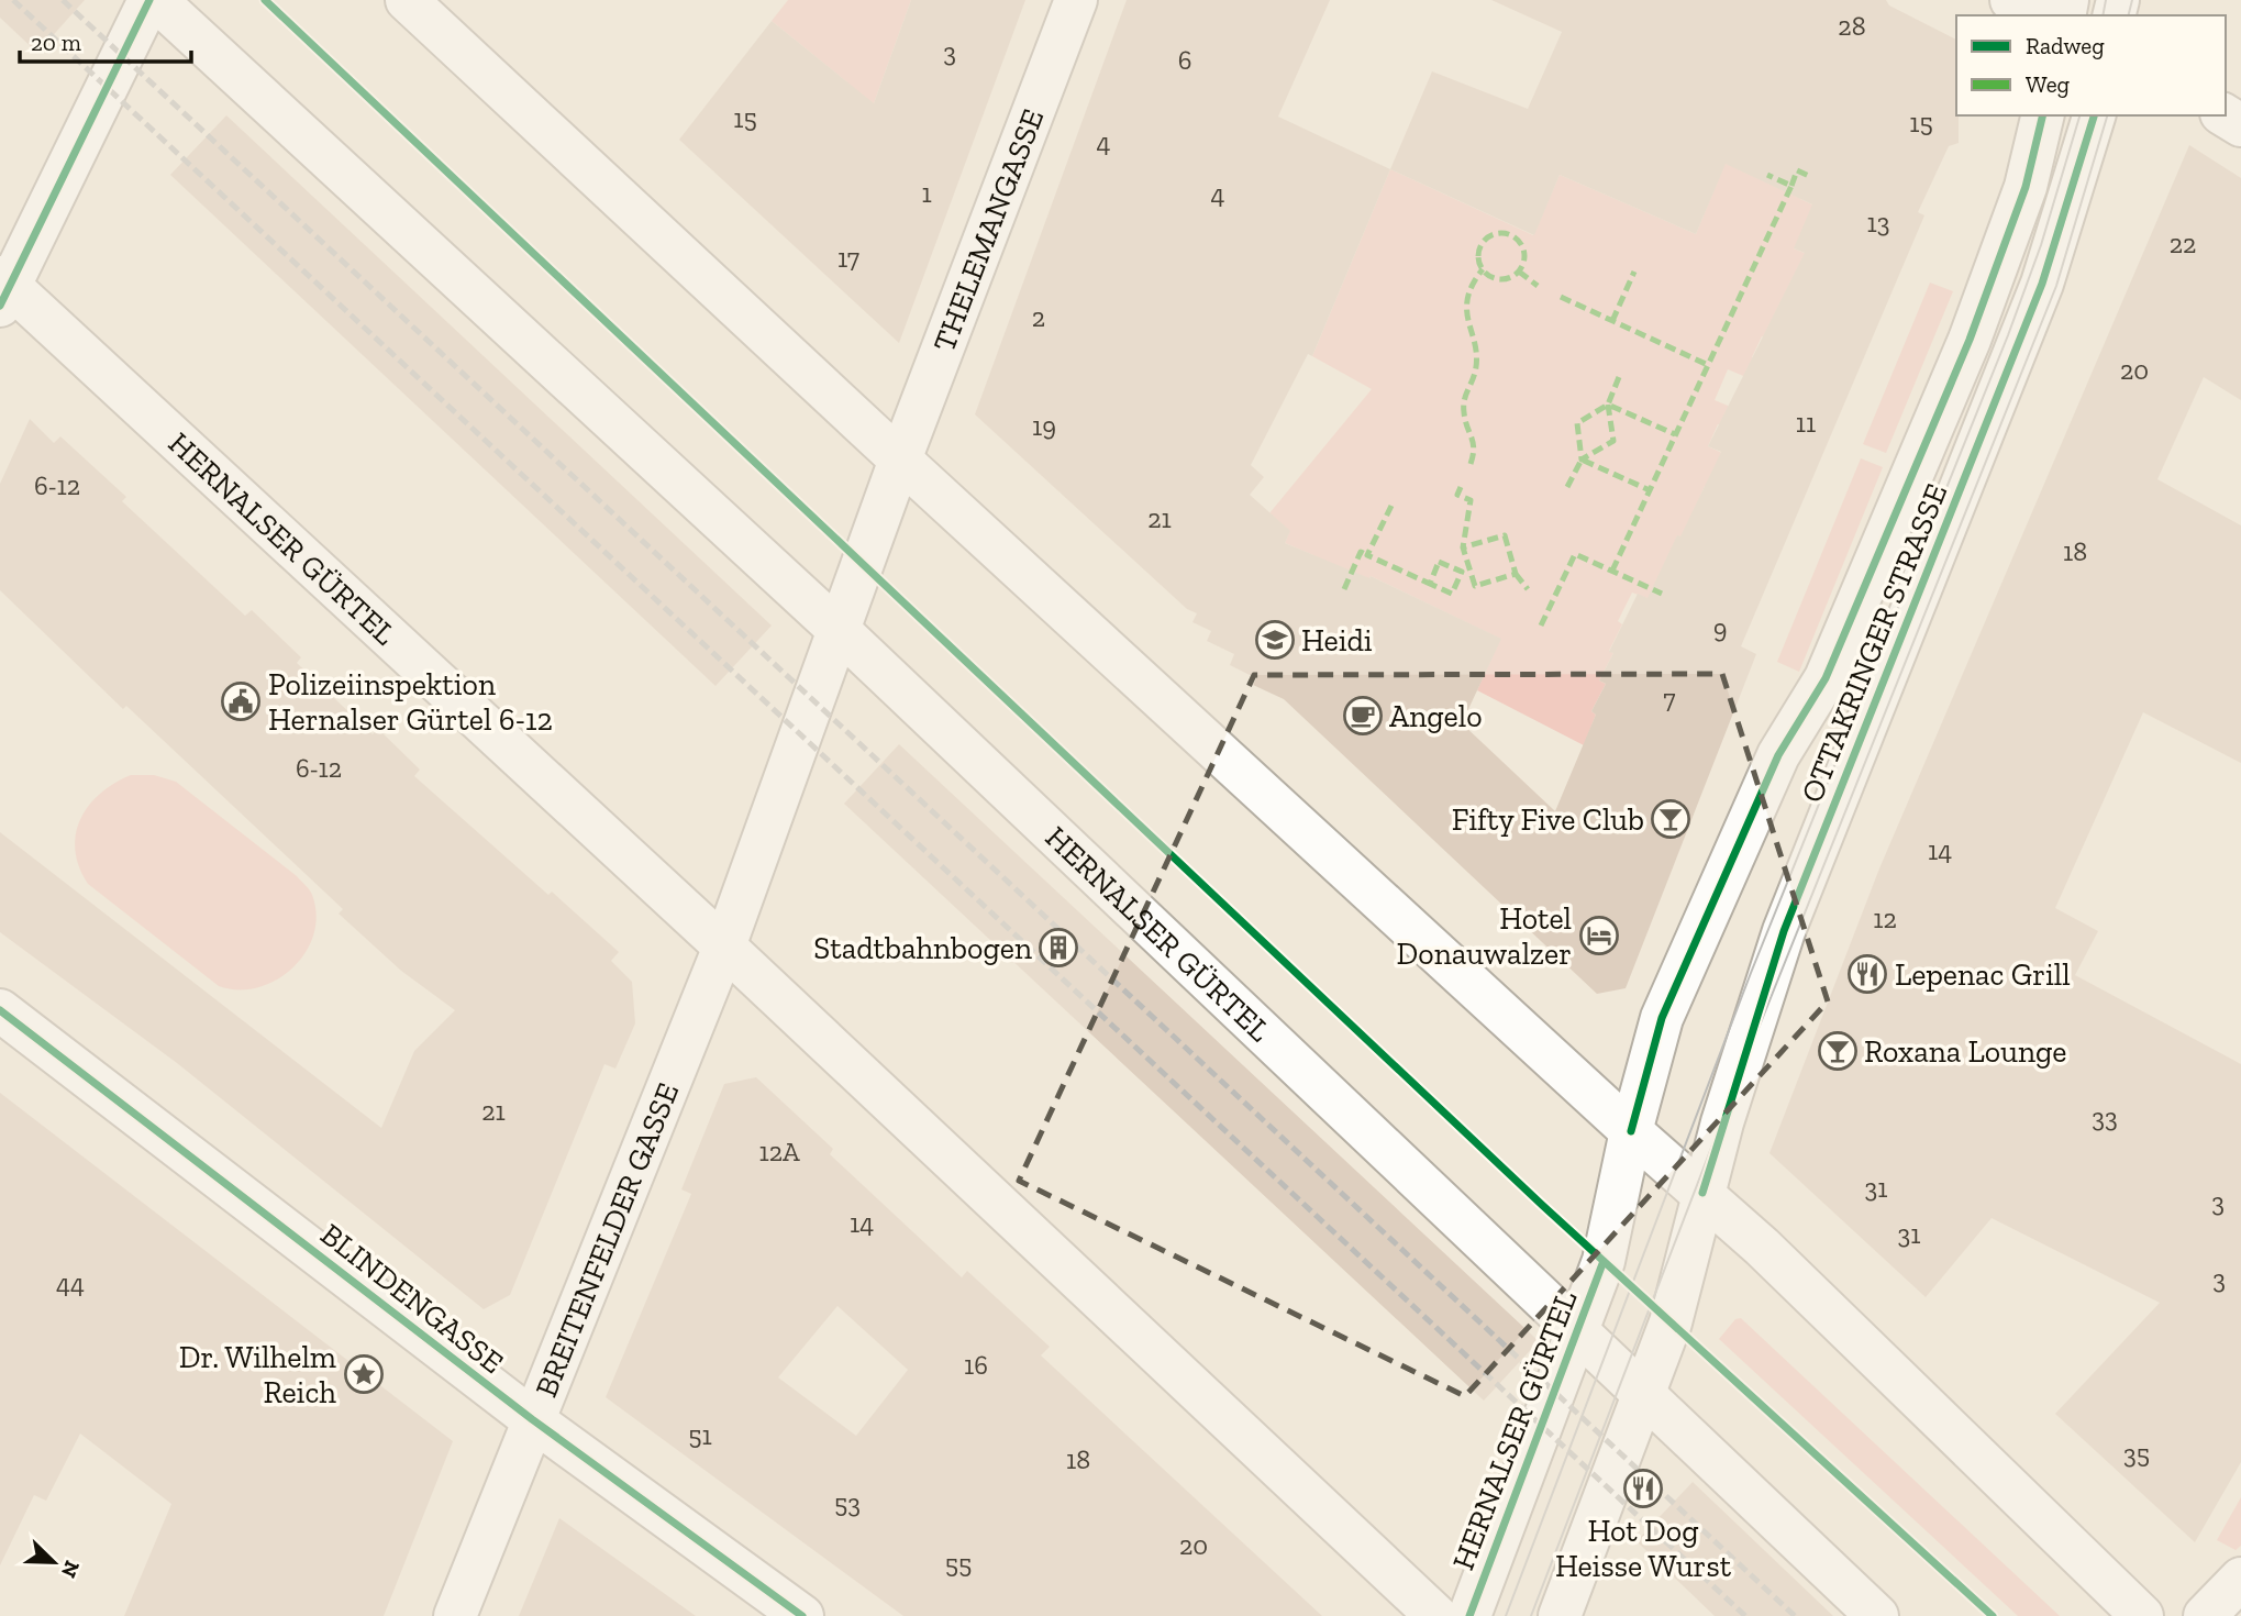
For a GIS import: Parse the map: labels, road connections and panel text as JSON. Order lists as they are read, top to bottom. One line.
{"streets":{"main road":["THELEMANGASSE","HERNALSER GÜRTEL","OTTAKRINGER STRASSE","BREITENFELDER GASSE","BLINDENGASSE"]},"crossings":[["HERNALSER GÜRTEL","OTTAKRINGER STRASSE"],["HERNALSER GÜRTEL","BREITENFELDER GASSE"],["BREITENFELDER GASSE","BLINDENGASSE"]],"places":{"school or university":["Heidi"],"public building":["Polizeiinspektion Hernalser Gürtel 6-12"],"cafe":["Angelo"],"bar":["Fifty Five Club","Roxana Lounge"],"hotel":["Hotel Donauwalzer"],"building":["Stadtbahnbogen"],"restaurant":["Lepenac Grill","Hot Dog Heisse Wurst"],"place":["Dr. Wilhelm Reich"]},"house_numbers":["28","3","6","15","15","4","1","4","13","22","17","2","20","11","19","6-12","21","18","9","7","6-12","14","12","21","33","12A","31","3","14","31","3","44","16","51","35","18","53","20","55"],"legend":["Radweg","Weg"],"scale_bar":"20 m","north":"bottom right"}
